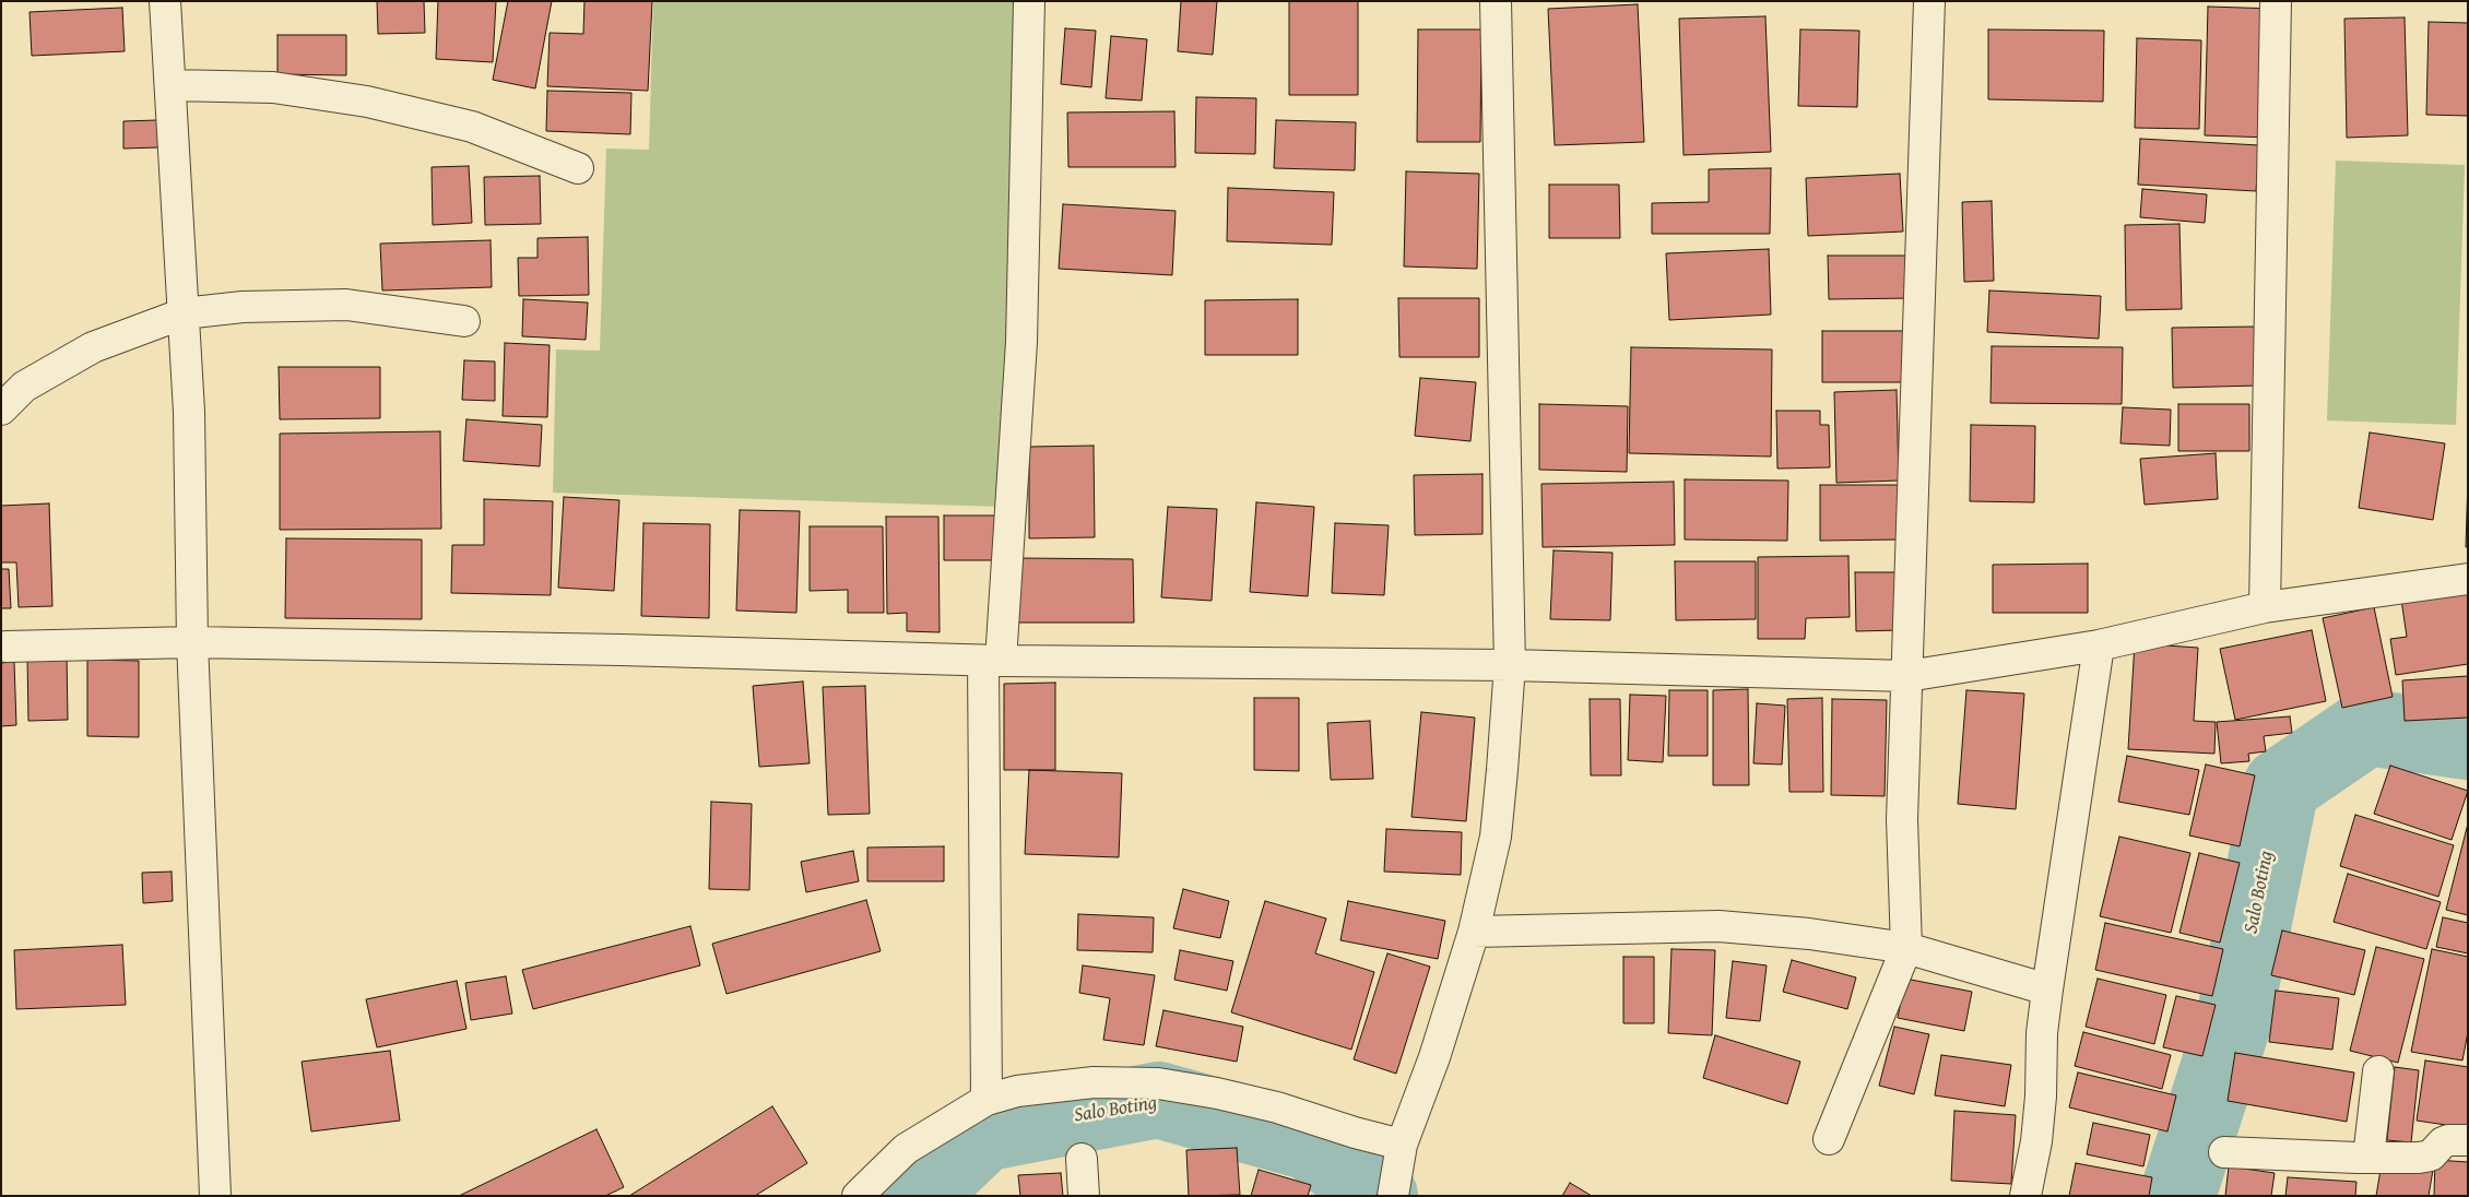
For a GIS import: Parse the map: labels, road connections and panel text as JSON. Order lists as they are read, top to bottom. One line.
{"water":["Salo Boting"]}
